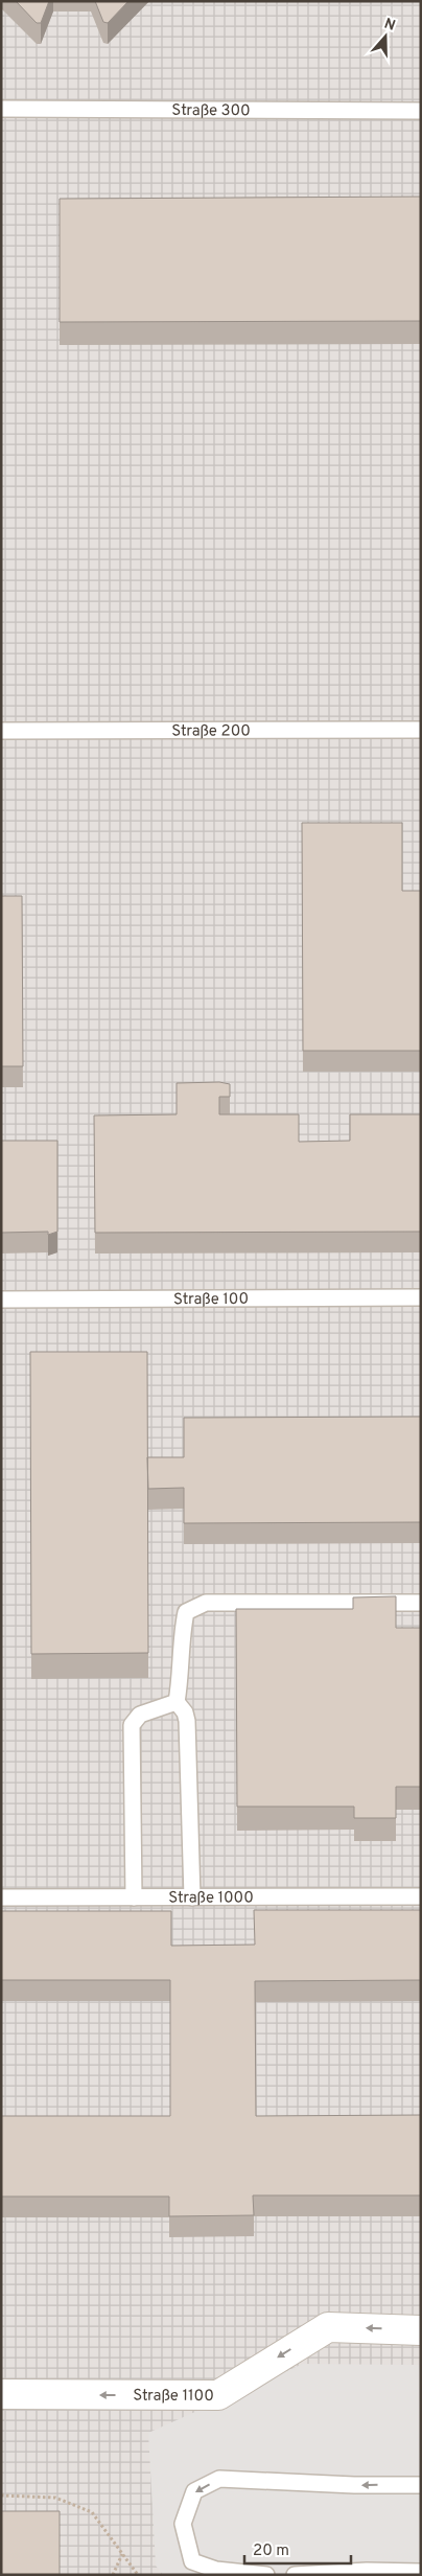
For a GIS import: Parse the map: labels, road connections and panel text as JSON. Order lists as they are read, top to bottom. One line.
{"streets":{"street":["Straße 1100"],"lane":["Straße 300","Straße 200","Straße 100","Straße 1000"]},"one_way":["Straße 1100"],"scale_bar":"20 m","north":"top"}
